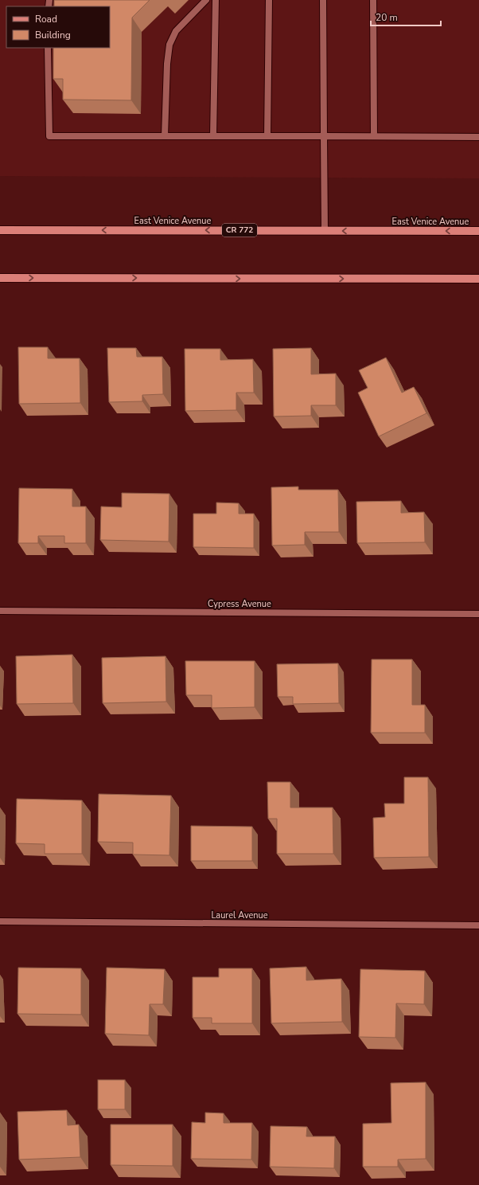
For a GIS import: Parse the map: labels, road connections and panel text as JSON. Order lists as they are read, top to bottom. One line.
{"streets":{"main road":["East Venice Avenue","CR 772"],"street":["Cypress Avenue","Laurel Avenue"]},"legend":["Road","Building"],"scale_bar":"20 m"}
